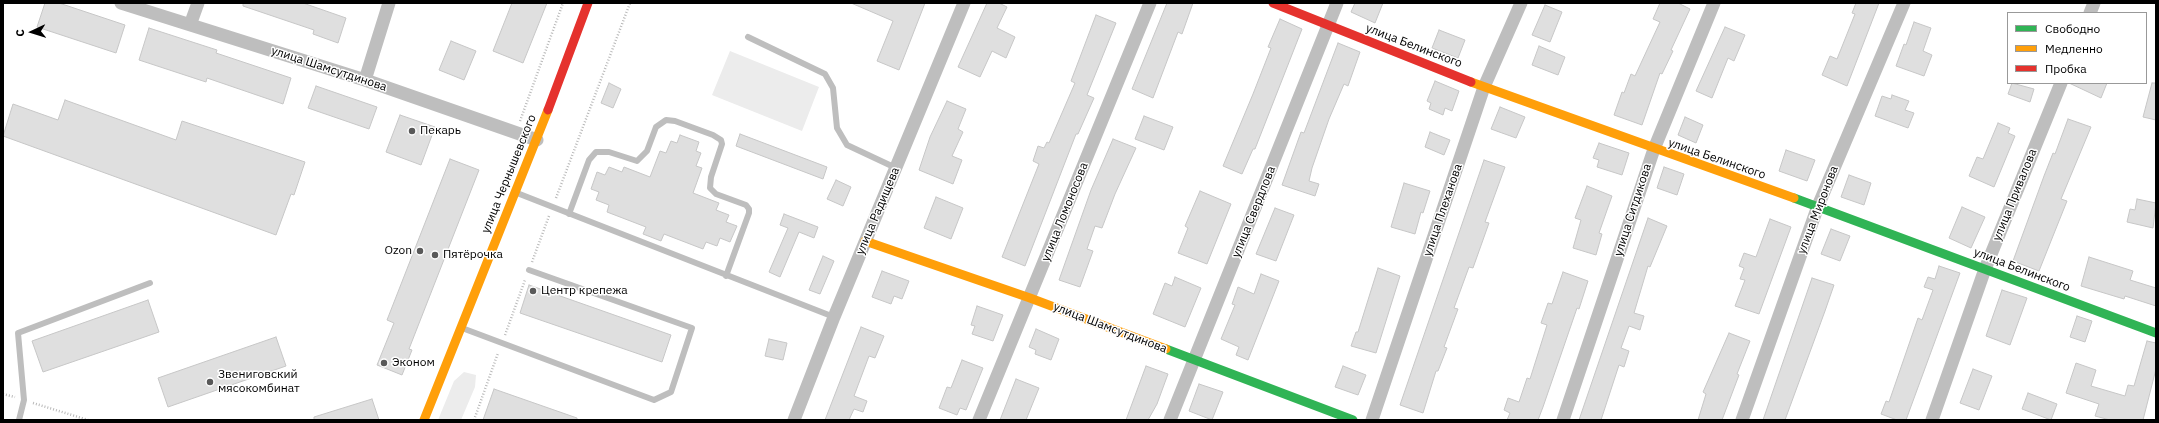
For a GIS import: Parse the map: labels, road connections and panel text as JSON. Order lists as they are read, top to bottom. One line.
{"streets":{"street":["улица Белинского","улица Шамсутдинова","улица Чернышевского","улица Привалова","улица Плеханова","улица Ситдикова","улица Миронова","улица Радищева","улица Ломоносова","улица Свердлова"]},"crossings":[["улица Белинского","улица Привалова"],["улица Белинского","улица Плеханова"],["улица Белинского","улица Ситдикова"],["улица Белинского","улица Миронова"],["улица Белинского","улица Свердлова"],["улица Шамсутдинова","улица Чернышевского"],["улица Шамсутдинова","улица Радищева"],["улица Шамсутдинова","улица Ломоносова"],["улица Шамсутдинова","улица Свердлова"]],"places":["Пекарь","Ozon","Пятёрочка","Центр крепежа","Эконом","Звениговский мясокомбинат"],"legend":["Свободно","Медленно","Пробка"],"north":"left"}
